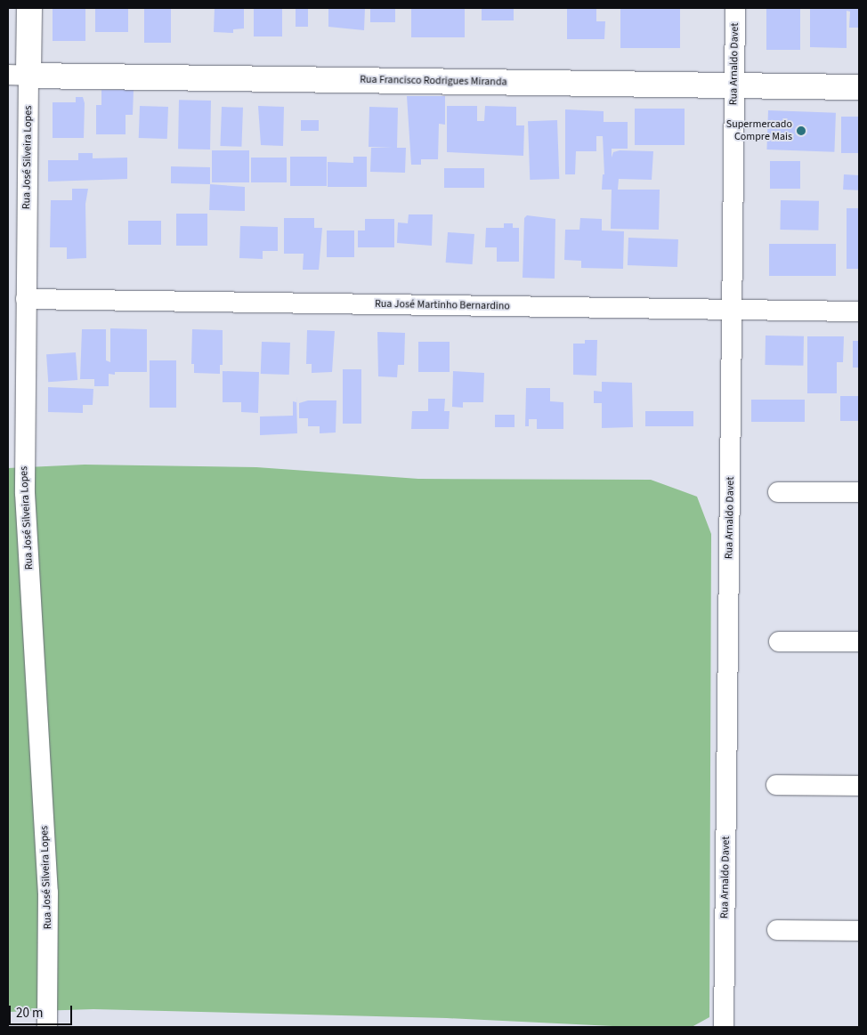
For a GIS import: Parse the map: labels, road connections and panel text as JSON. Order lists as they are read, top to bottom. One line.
{"streets":{"street":["Rua Arnaldo Davet","Rua Francisco Rodrigues Miranda","Rua José Silveira Lopes","Rua José Martinho Bernardino"]},"crossings":[["Rua Arnaldo Davet","Rua Francisco Rodrigues Miranda"],["Rua Arnaldo Davet","Rua José Martinho Bernardino"],["Rua Francisco Rodrigues Miranda","Rua José Silveira Lopes"],["Rua José Silveira Lopes","Rua José Martinho Bernardino"]],"places":["Supermercado Compre Mais"],"scale_bar":"20 m"}
